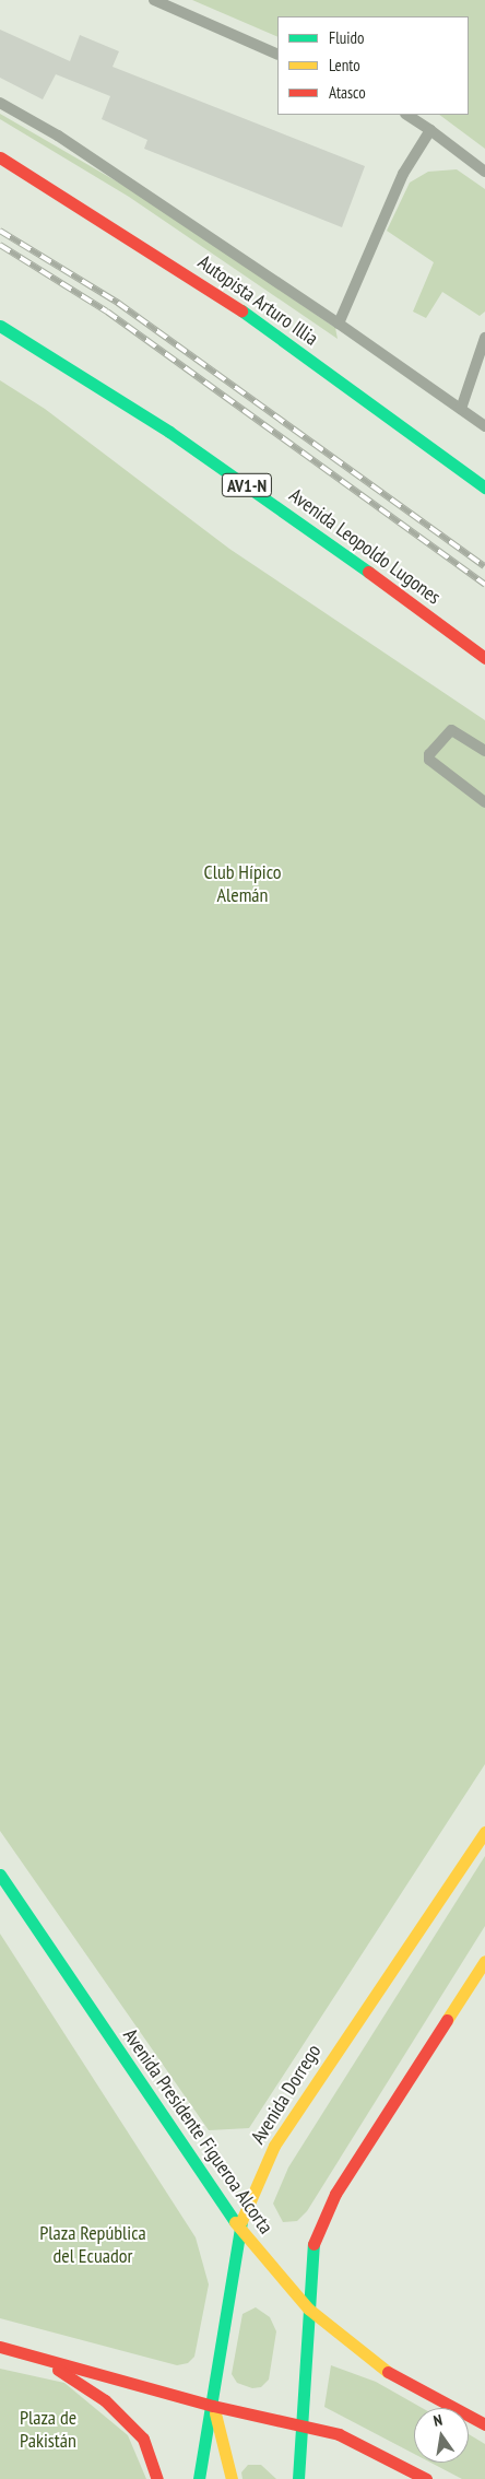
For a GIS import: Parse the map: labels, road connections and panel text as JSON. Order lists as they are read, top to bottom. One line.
{"streets":{"main road":["Autopista Arturo Illia","AV1-N","Avenida Leopoldo Lugones","Avenida Dorrego","Avenida Presidente Figueroa Alcorta"]},"crossings":[["Avenida Dorrego","Avenida Presidente Figueroa Alcorta"]],"parks":["Club Hípico Alemán","Plaza República del Ecuador","Plaza de Pakistán"],"legend":["Fluido","Lento","Atasco"],"north":"top"}
